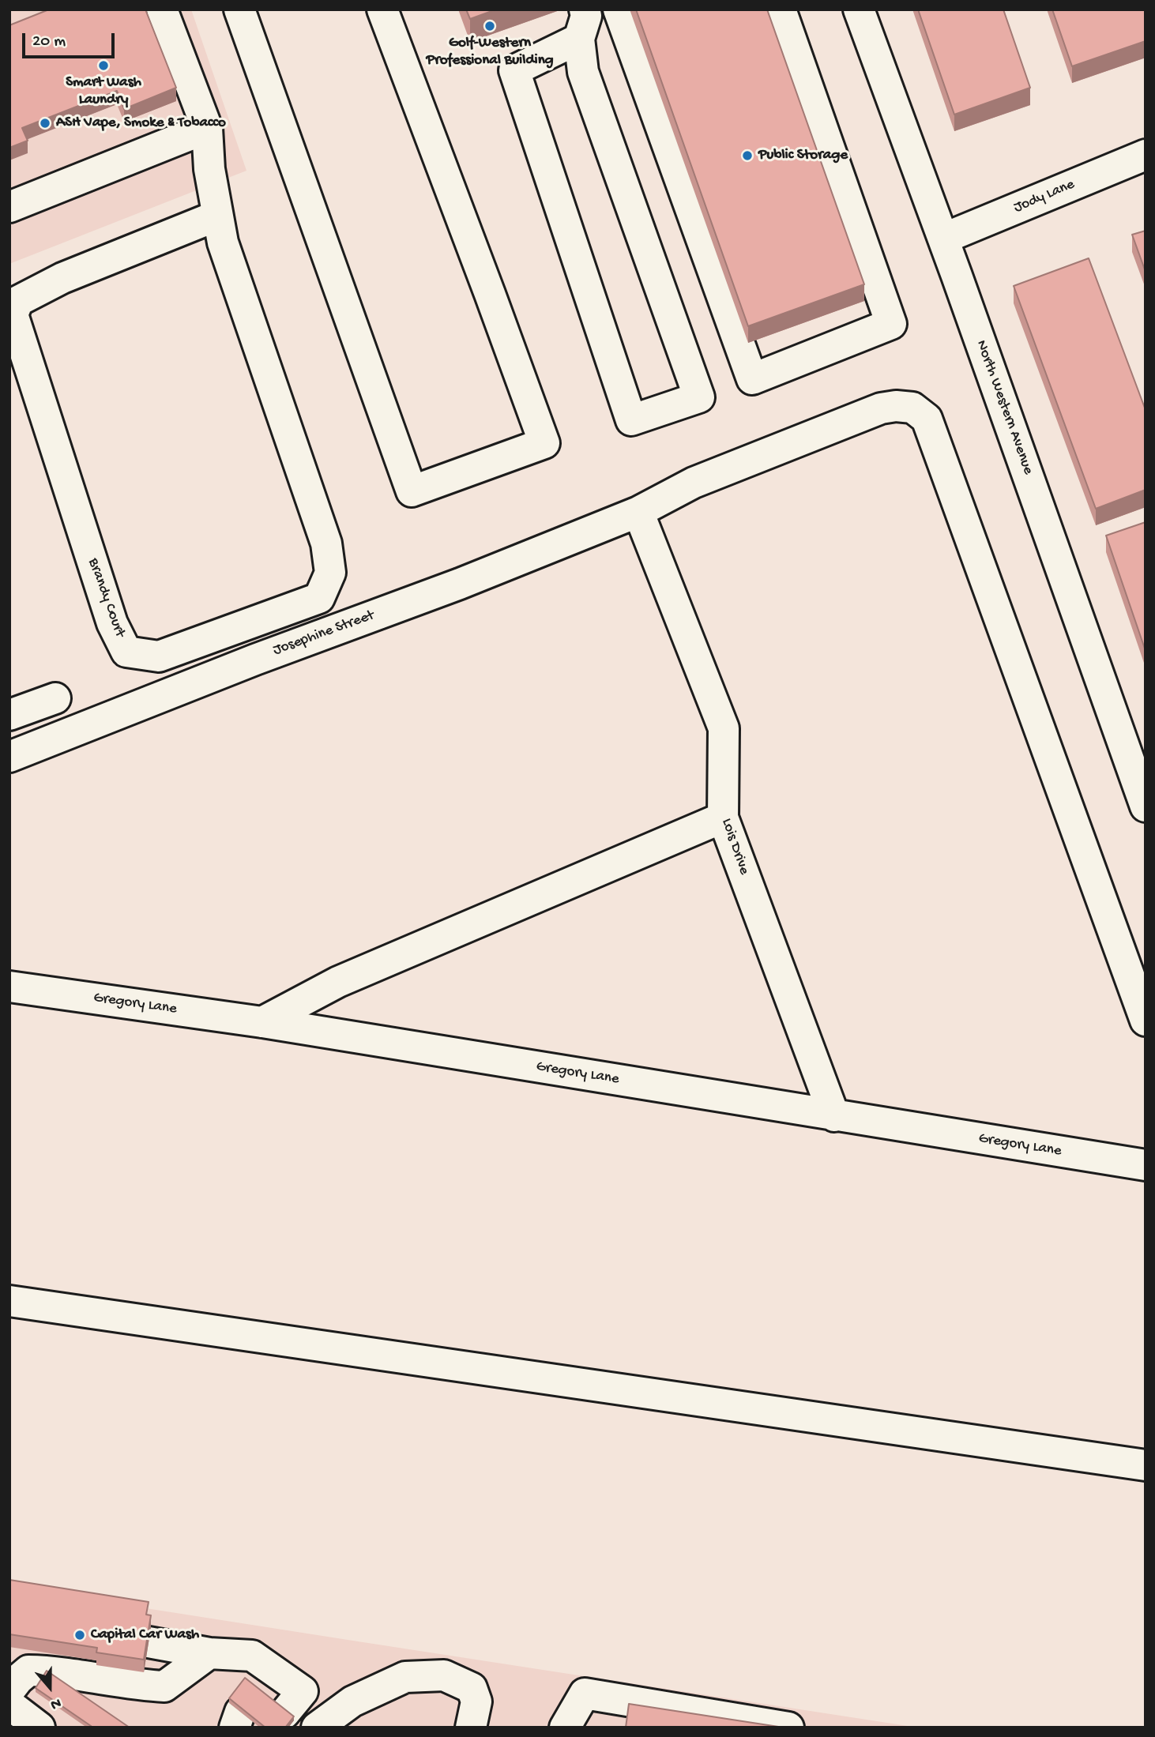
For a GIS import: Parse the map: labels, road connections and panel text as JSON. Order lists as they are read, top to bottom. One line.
{"streets":{"street":["Jody Lane","North Western Avenue","Brandy Court","Josephine Street","Lois Drive","Gregory Lane"]},"crossings":[["Jody Lane","North Western Avenue"],["Josephine Street","Lois Drive"],["Lois Drive","Gregory Lane"]],"places":["Golf-Western Professional Building","Smart Wash Laundry","ASH Vape, Smoke & Tobacco","Public Storage","Capital Car Wash"],"scale_bar":"20 m","north":"bottom"}
